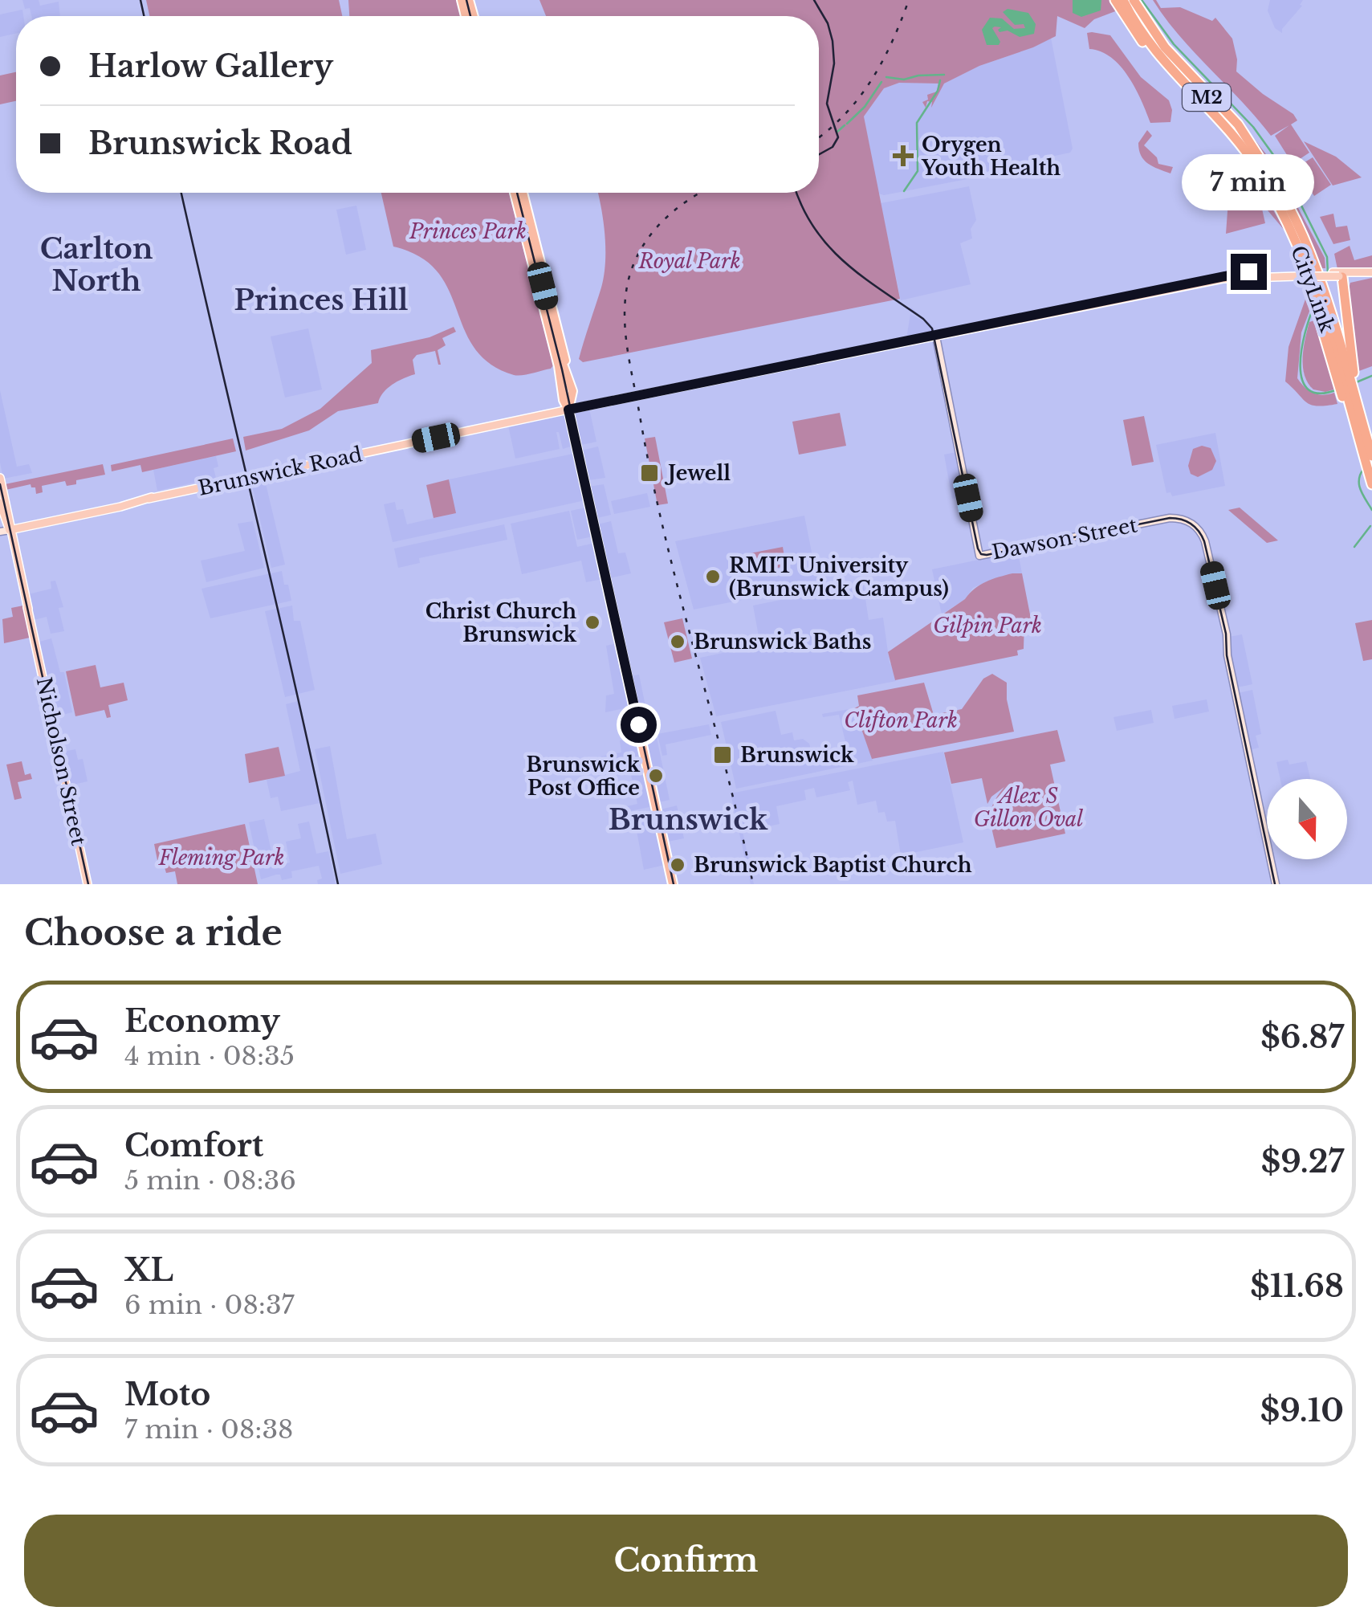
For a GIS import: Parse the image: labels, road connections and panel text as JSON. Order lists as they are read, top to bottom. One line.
{"streets":{"highway":["M2","CityLink"],"main road":["Brunswick Road","Dawson Street","Nicholson Street"]},"crossings":[["Brunswick Road","Dawson Street"],["Brunswick Road","Nicholson Street"]],"districts":["Carlton North","Princes Hill","Brunswick"],"parks":["Princes Park","Royal Park","Gilpin Park","Clifton Park","Alex S Gillon Oval","Fleming Park"],"places":{"health":["Orygen Youth Health"],"transit":["Jewell","Brunswick"],"other":["RMIT University (Brunswick Campus)","Christ Church Brunswick","Brunswick Baths","Brunswick Post Office","Brunswick Baptist Church"]},"north":"bottom","page":{"banner":["Harlow Gallery","Brunswick Road"],"bubble":"7 min","heading":"Choose a ride","list":[{"name":"Economy","note":"4 min · 08:35","value":"$6.87"},{"name":"Comfort","note":"5 min · 08:36","value":"$9.27"},{"name":"XL","note":"6 min · 08:37","value":"$11.68"},{"name":"Moto","note":"7 min · 08:38","value":"$9.10"}],"buttons":"Confirm"}}
